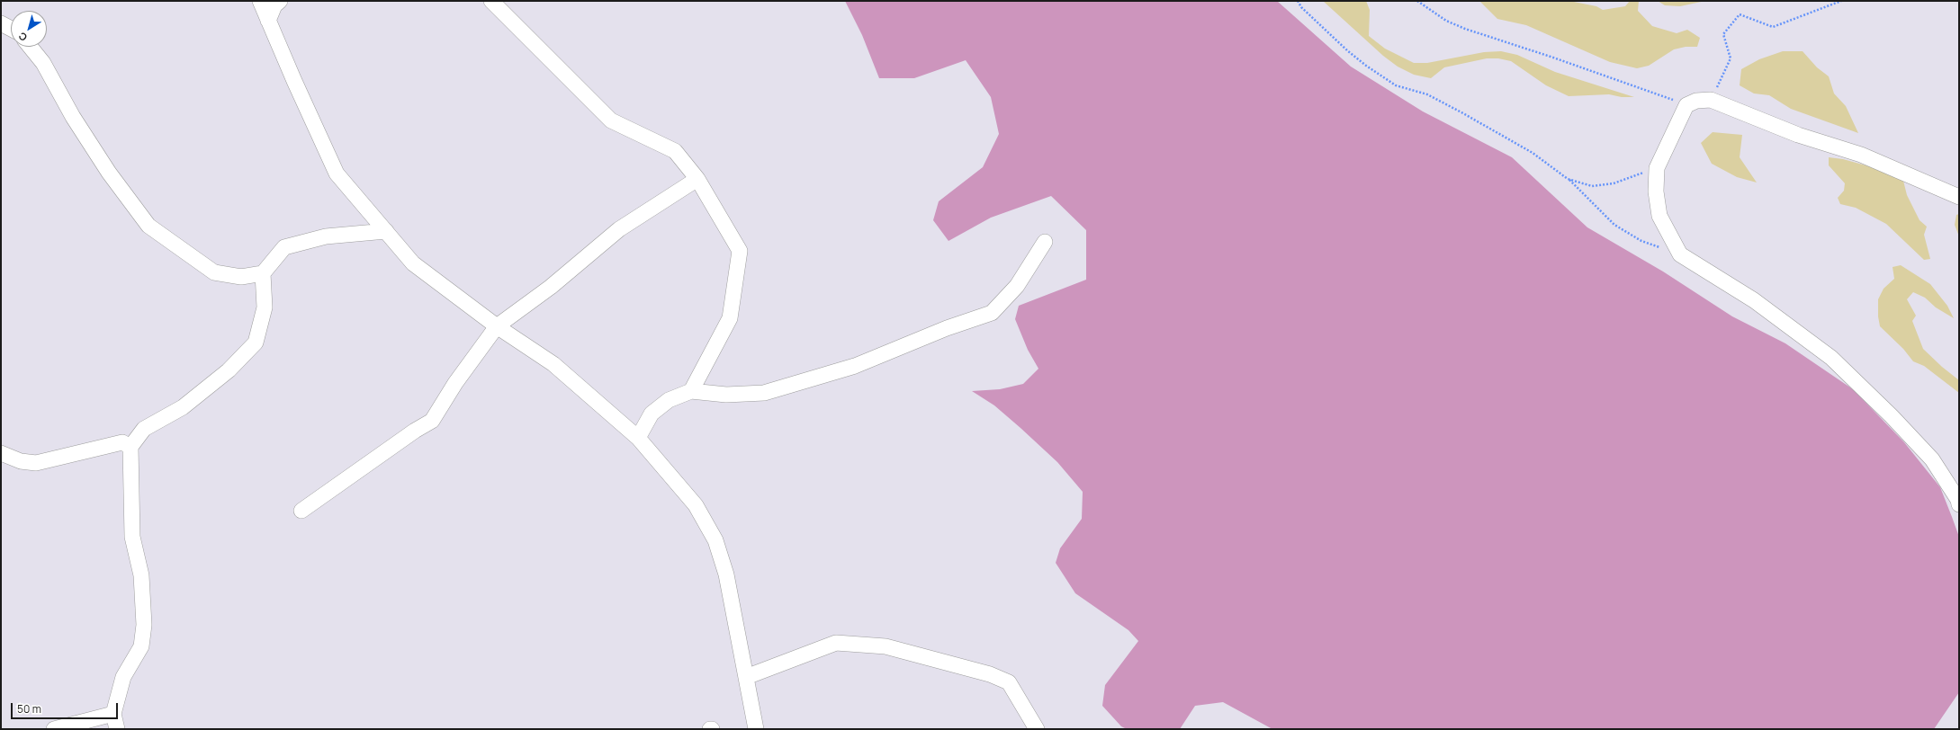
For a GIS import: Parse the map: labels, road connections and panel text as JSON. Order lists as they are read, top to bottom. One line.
{"scale_bar":"50 m","north":"bottom left"}
